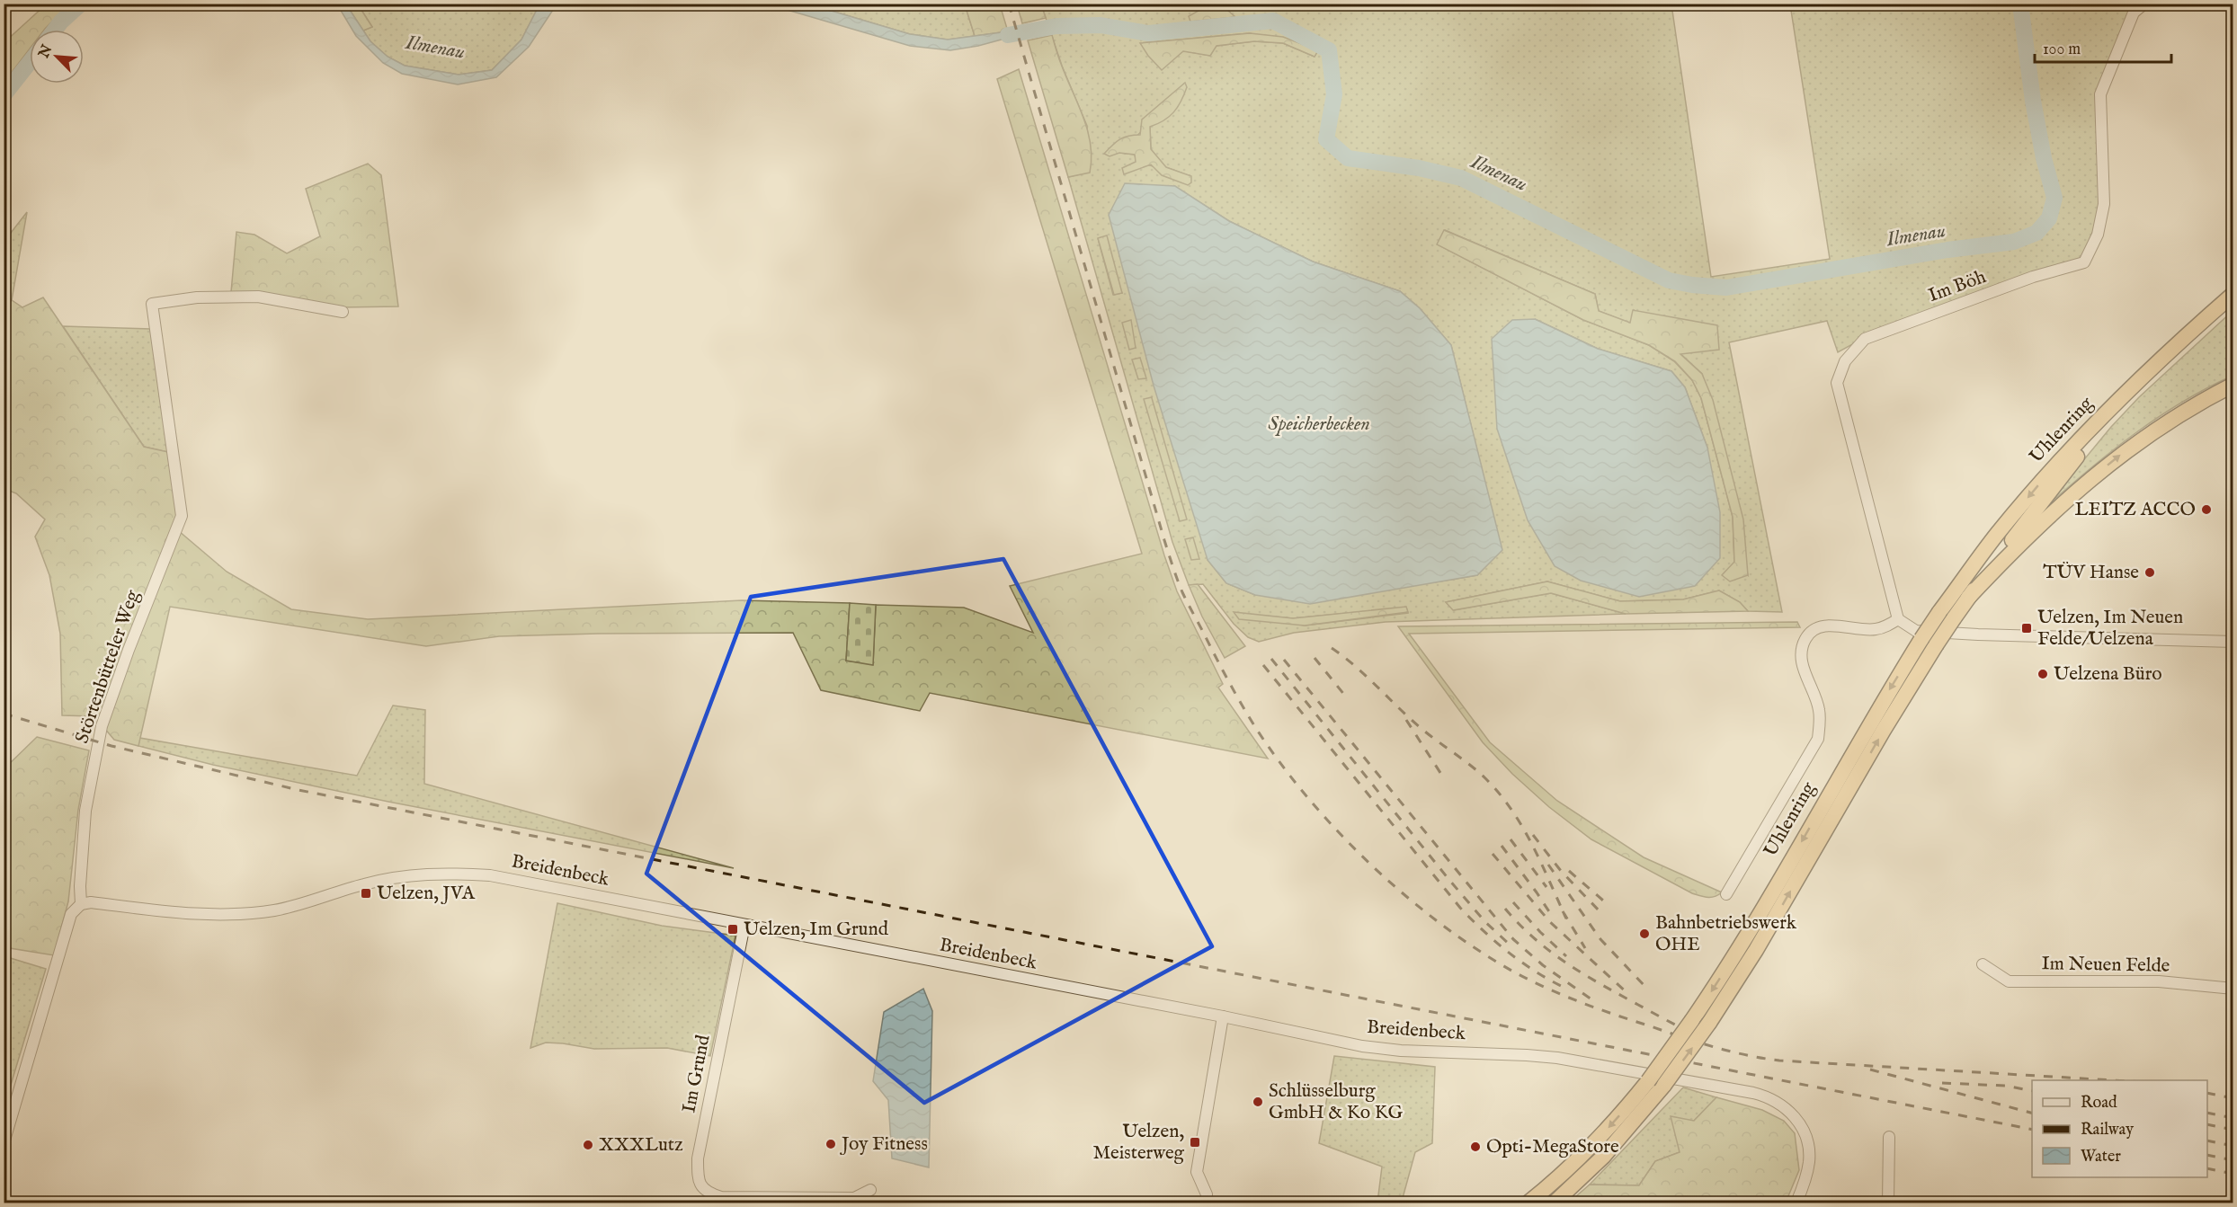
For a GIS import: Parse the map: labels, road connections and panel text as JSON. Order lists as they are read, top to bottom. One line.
{"streets":{"highway":["Uhlenring"],"street":["Im Böh","Störtenbütteler Weg","Breidenbeck","Im Neuen Felde","Im Grund"]},"crossings":[["Störtenbütteler Weg","Breidenbeck"],["Breidenbeck","Im Grund"]],"water":["Ilmenau","Speicherbecken"],"places":{"other":["LEITZ ACCO","TÜV Hanse","Uelzena Büro","Bahnbetriebswerk OHE","Schlüsselburg GmbH & Ko KG","Joy Fitness","XXXLutz","Opti-MegaStore"],"transit":["Uelzen, Im Neuen Felde/Uelzena","Uelzen, JVA","Uelzen, Im Grund","Uelzen, Meisterweg"]},"legend":["Road","Railway","Water"],"scale_bar":"100 m","north":"top left"}
